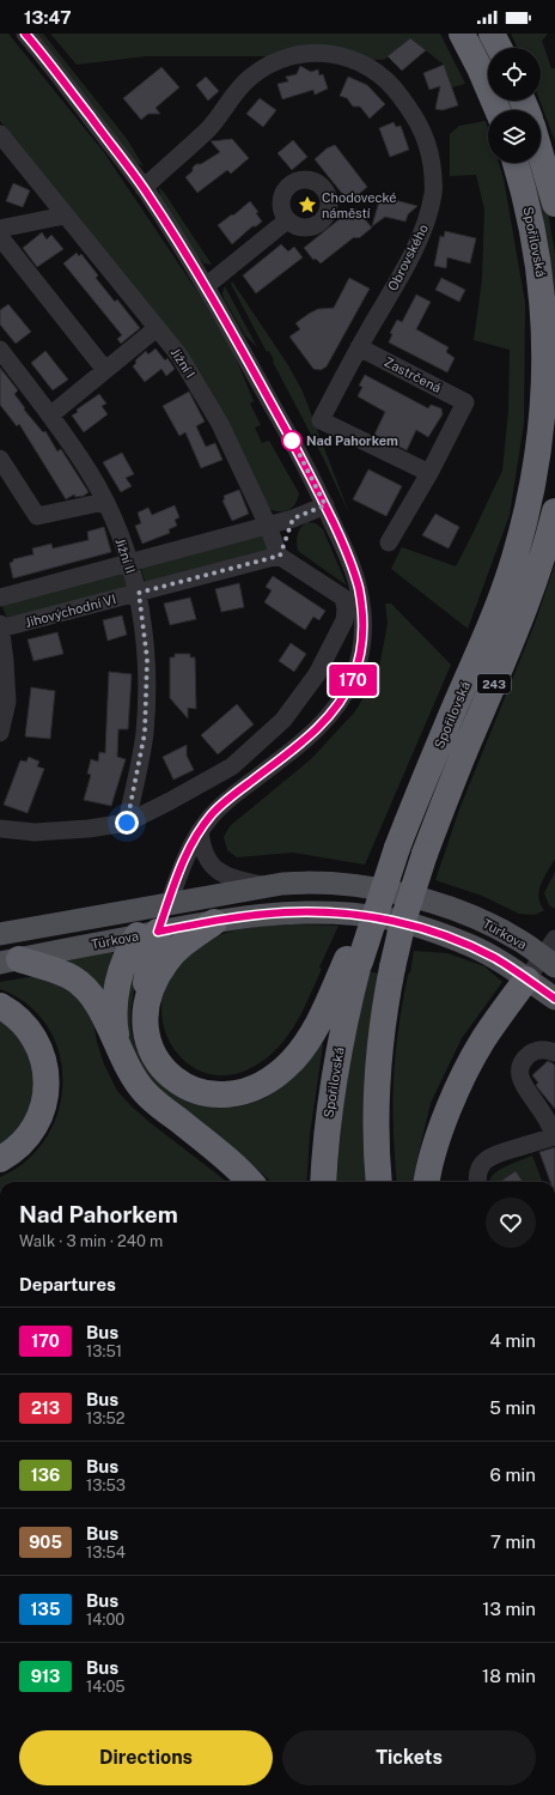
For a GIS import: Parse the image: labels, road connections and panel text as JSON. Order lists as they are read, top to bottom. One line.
{"streets":{"highway":["Spořilovská","243"],"main road":["Türkova"],"street":["Obrovského","Jižní I","Zastrčená","Jižní II","Jihovýchodní VI"]},"crossings":[["Obrovského","Zastrčená"],["Jižní I","Jihovýchodní VI"],["Jižní II","Jihovýchodní VI"]],"places":{"place":["Chodovecké náměstí"],"other":["Nad Pahorkem"]},"lines":["bus line 170"],"page":{"status":"13:47","on_map":"170","heading":[["Nad Pahorkem","Walk · 3 min · 240 m"],"Departures"],"list":[{"mark":"170","name":"Bus","note":"13:51","value":"4 min"},{"mark":"213","name":"Bus","note":"13:52","value":"5 min"},{"mark":"136","name":"Bus","note":"13:53","value":"6 min"},{"mark":"905","name":"Bus","note":"13:54","value":"7 min"},{"mark":"135","name":"Bus","note":"14:00","value":"13 min"},{"mark":"913","name":"Bus","note":"14:05","value":"18 min"}],"buttons":["Directions","Tickets"]}}
